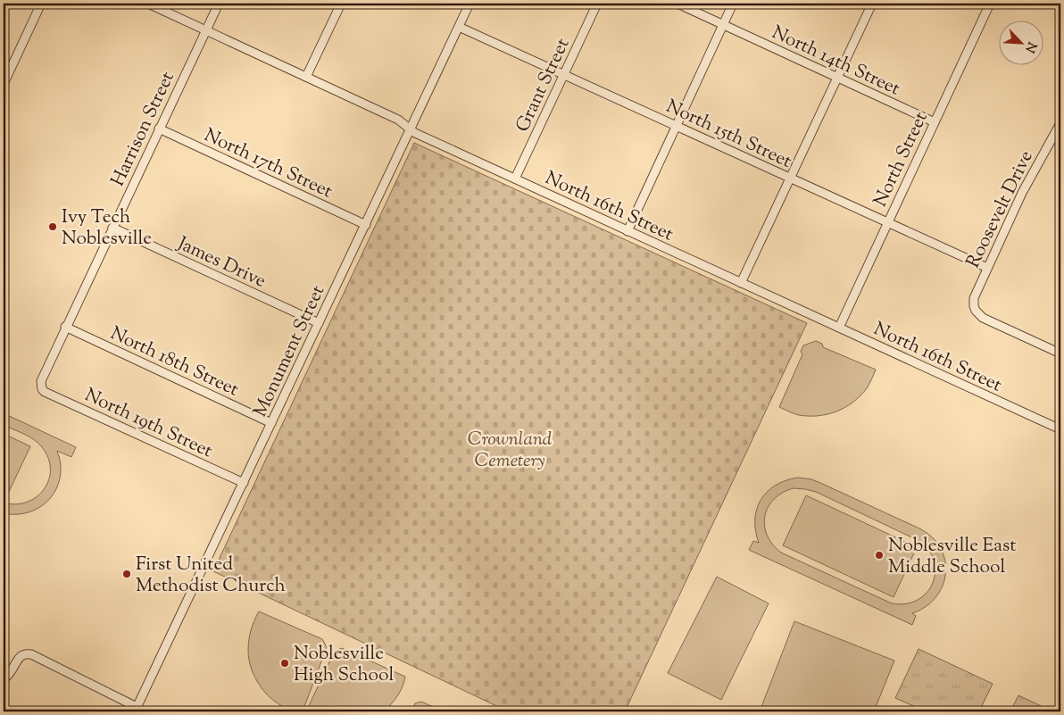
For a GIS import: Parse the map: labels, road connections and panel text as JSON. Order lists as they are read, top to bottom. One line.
{"streets":{"street":["North 14th Street","Grant Street","Harrison Street","North 15th Street","North Street","North 17th Street","North 16th Street","Roosevelt Drive","James Drive","Monument Street","North 18th Street","North 19th Street"]},"crossings":[["North 14th Street","North Street"],["Grant Street","North 15th Street"],["Grant Street","North 16th Street"],["Harrison Street","North 17th Street"],["Harrison Street","North 16th Street"],["Harrison Street","James Drive"],["Harrison Street","North 18th Street"],["Harrison Street","North 19th Street"],["North 15th Street","North Street"],["North 15th Street","Roosevelt Drive"],["North 15th Street","Monument Street"],["North Street","North 16th Street"],["North 17th Street","Monument Street"],["North 16th Street","Monument Street"],["James Drive","Monument Street"],["Monument Street","North 18th Street"],["Monument Street","North 19th Street"]],"parks":["Crownland Cemetery"],"places":["Ivy Tech Noblesville","Noblesville East Middle School","First United Methodist Church","Noblesville High School"],"north":"bottom right"}
